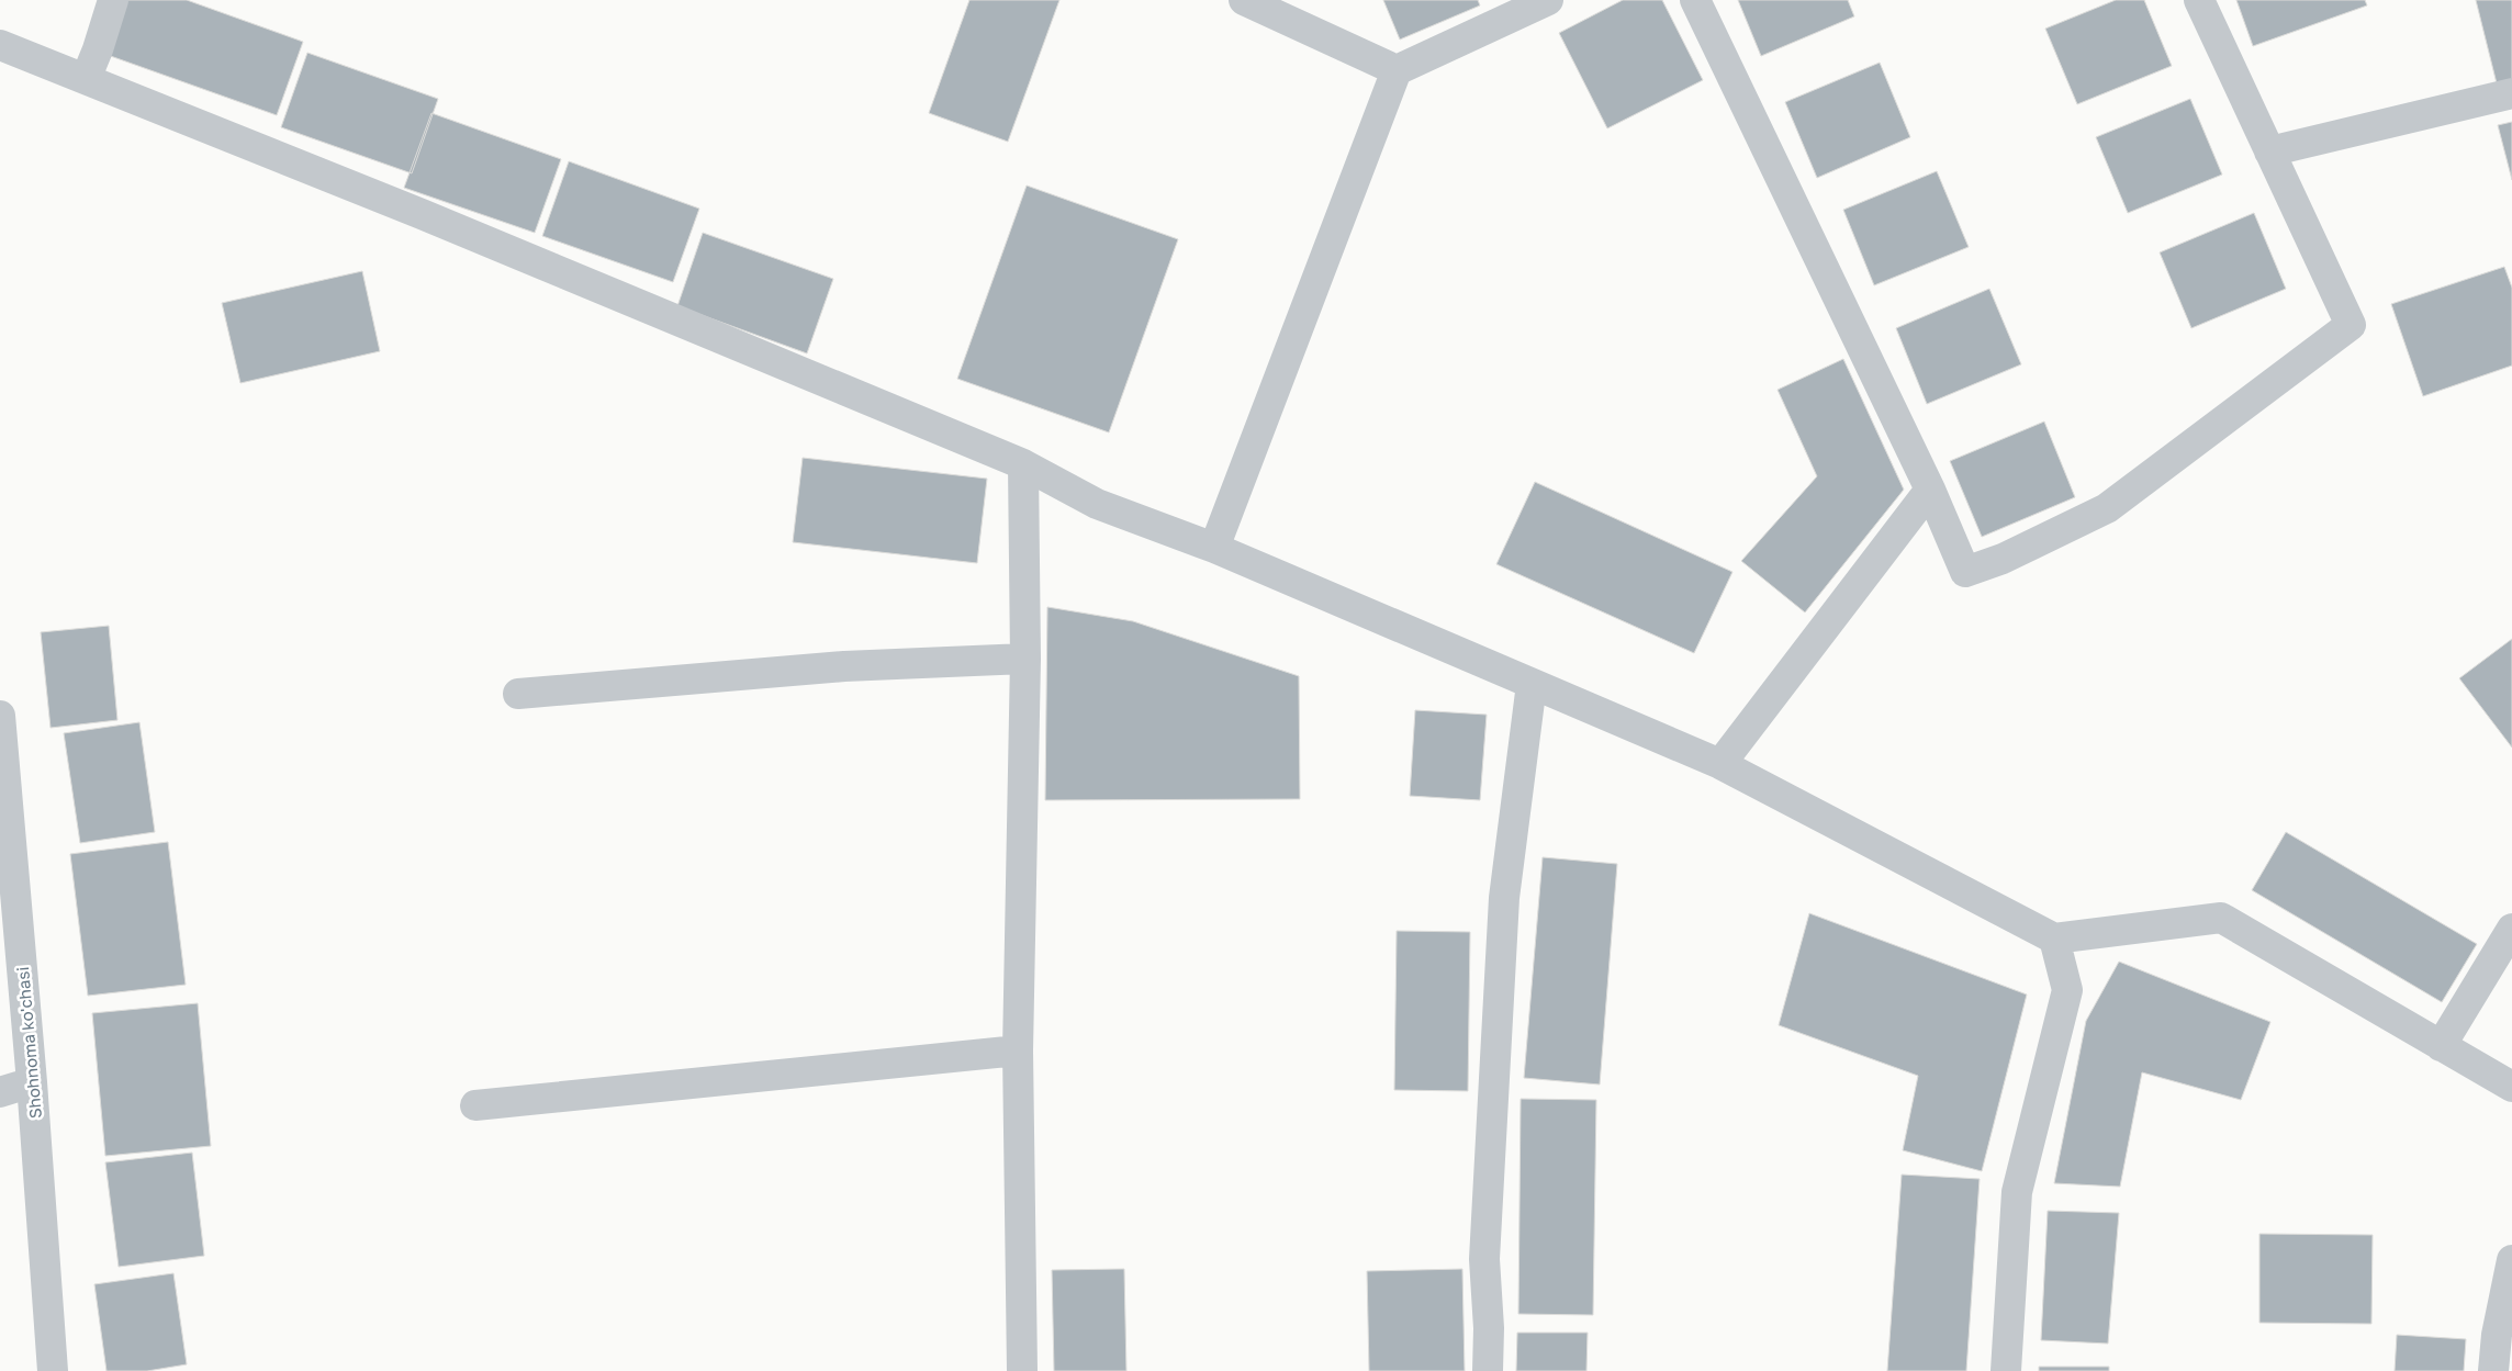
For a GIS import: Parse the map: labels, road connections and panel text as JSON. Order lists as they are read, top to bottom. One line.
{"streets":{"street":["Shohnoma ko'chasi"]}}
